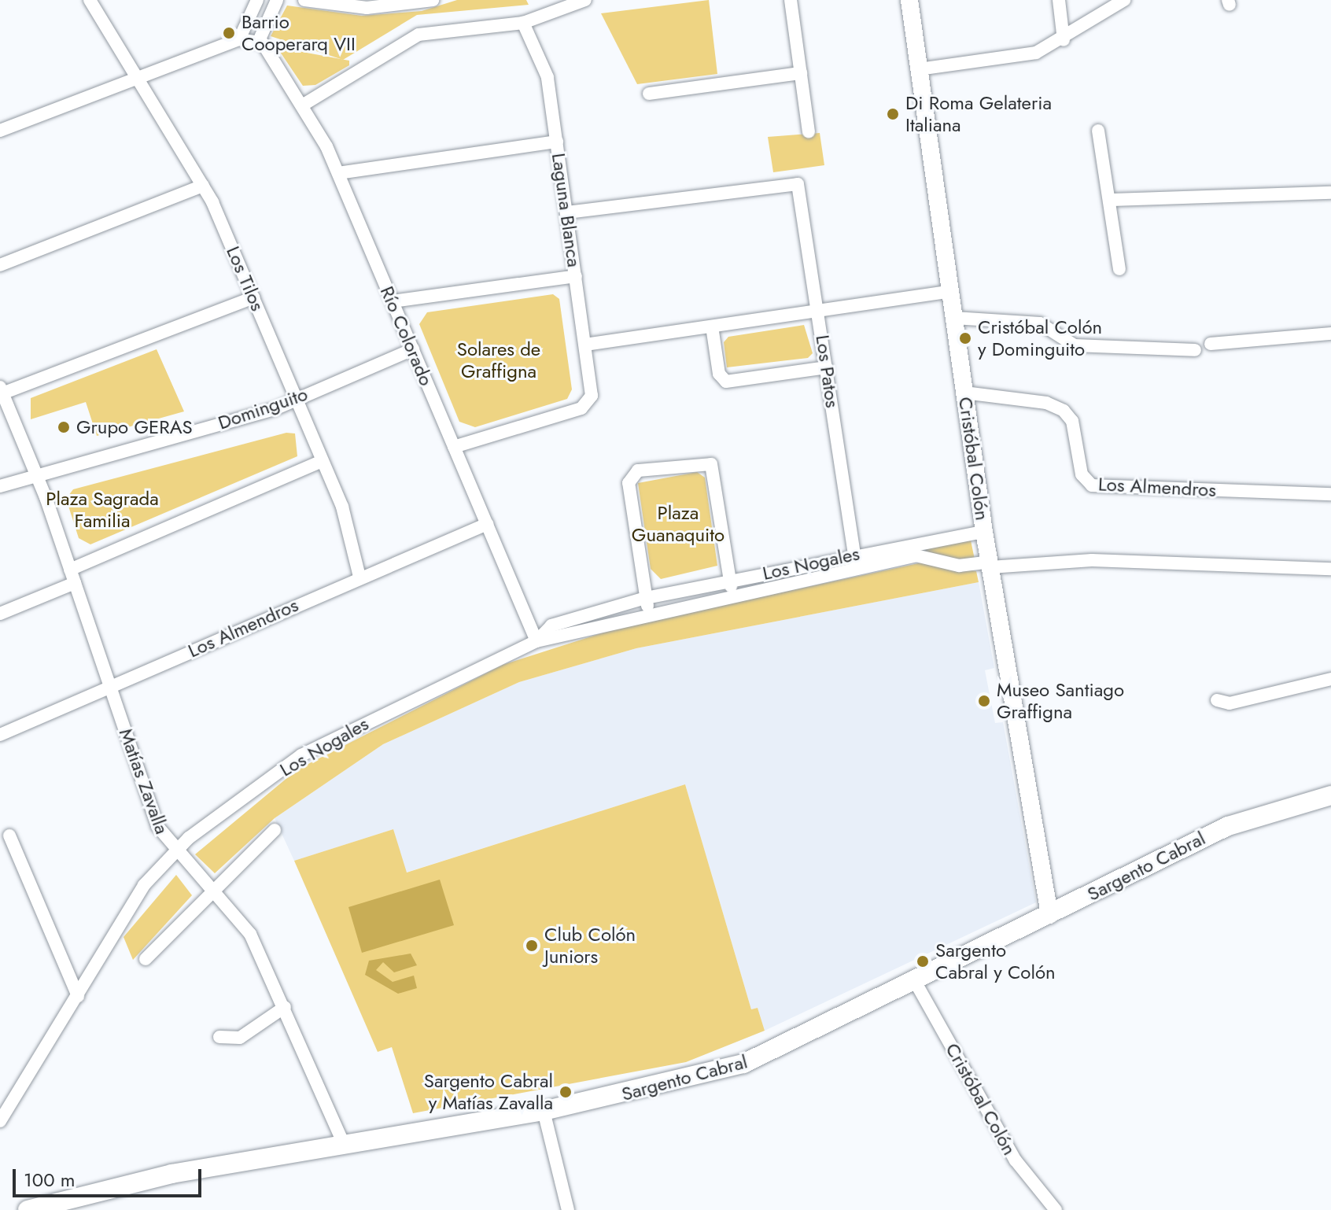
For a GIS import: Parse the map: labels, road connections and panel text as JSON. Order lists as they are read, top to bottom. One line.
{"streets":{"main road":["Sargento Cabral"],"street":["Laguna Blanca","Los Tilos","Río Colorado","Los Patos","Dominguito","Cristóbal Colón","Los Almendros","Los Nogales","Matías Zavalla"]},"crossings":[["Laguna Blanca","Río Colorado"],["Laguna Blanca","Los Patos"],["Los Tilos","Dominguito"],["Los Tilos","Los Almendros"],["Río Colorado","Dominguito"],["Río Colorado","Los Almendros"],["Río Colorado","Los Nogales"],["Los Patos","Los Nogales"],["Dominguito","Matías Zavalla"],["Cristóbal Colón","Los Almendros"],["Cristóbal Colón","Los Nogales"],["Cristóbal Colón","Sargento Cabral"],["Los Almendros","Matías Zavalla"],["Los Nogales","Matías Zavalla"],["Matías Zavalla","Sargento Cabral"]],"parks":["Solares de Graffigna","Plaza Sagrada Familia","Plaza Guanaquito"],"places":["Barrio Cooperarq VII","Di Roma Gelateria Italiana","Cristóbal Colón y Dominguito","Grupo GERAS","Museo Santiago Graffigna","Club Colón Juniors","Sargento Cabral y Colón","Sargento Cabral y Matías Zavalla"],"scale_bar":"100 m"}
